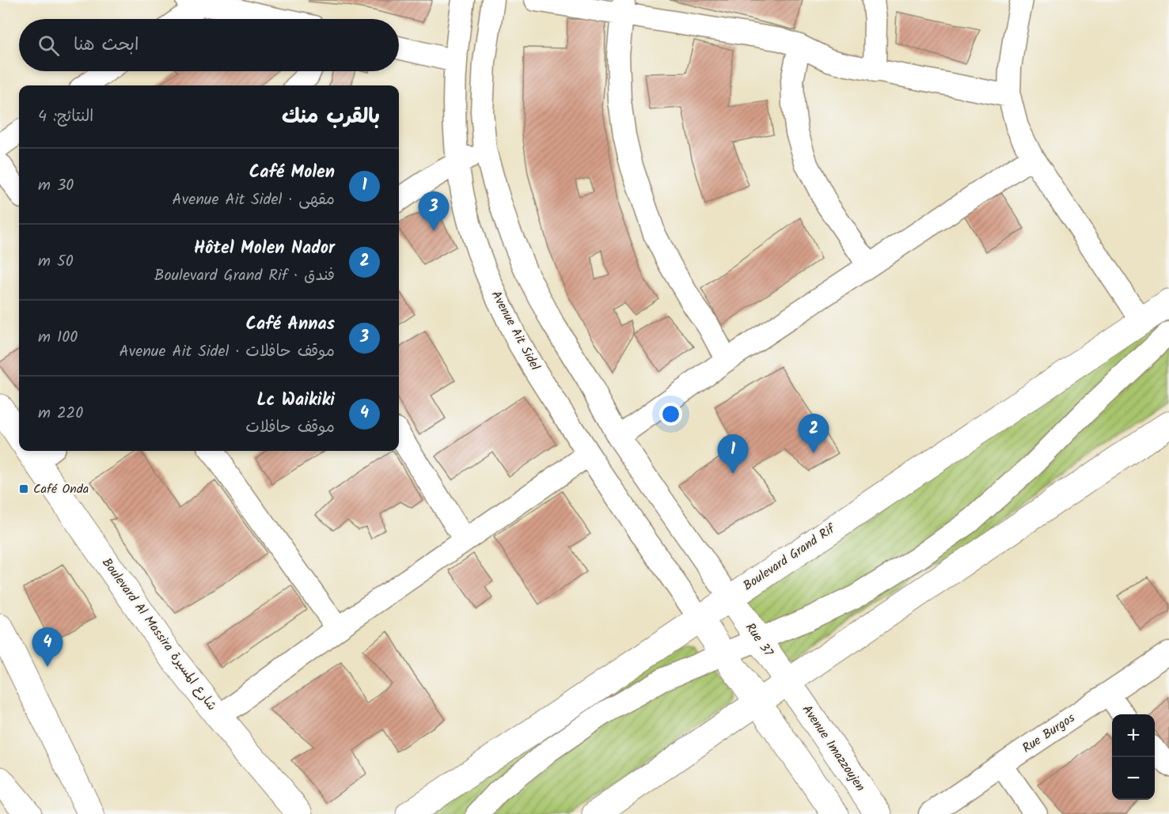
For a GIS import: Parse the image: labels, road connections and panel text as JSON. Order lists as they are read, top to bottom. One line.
{"streets":{"street":["Avenue Ait Sidel","Boulevard Grand Rif","Boulevard Al Massira شارع المسيرة","Rue 37","Rue Burgos","Avenue Imazzoujen"]},"crossings":[["Avenue Ait Sidel","Boulevard Grand Rif"],["Boulevard Grand Rif","Rue 37"],["Rue 37","Avenue Imazzoujen"]],"places":{"transit":["Café Onda"]},"page":{"search":"ابحث هنا","heading":["بالقرب منك","النتائج: 4"],"list":[{"mark":"1","name":"Café Molen","note":"مقهى · Avenue Ait Sidel","value":"30 m"},{"mark":"2","name":"Hôtel Molen Nador","note":"فندق · Boulevard Grand Rif","value":"50 m"},{"mark":"3","name":"Café Annas","note":"موقف حافلات · Avenue Ait Sidel","value":"100 m"},{"mark":"4","name":"Lc Waikiki","note":"موقف حافلات","value":"220 m"}],"pins":["3","2","1","4"],"map_buttons":["+","−"]}}
